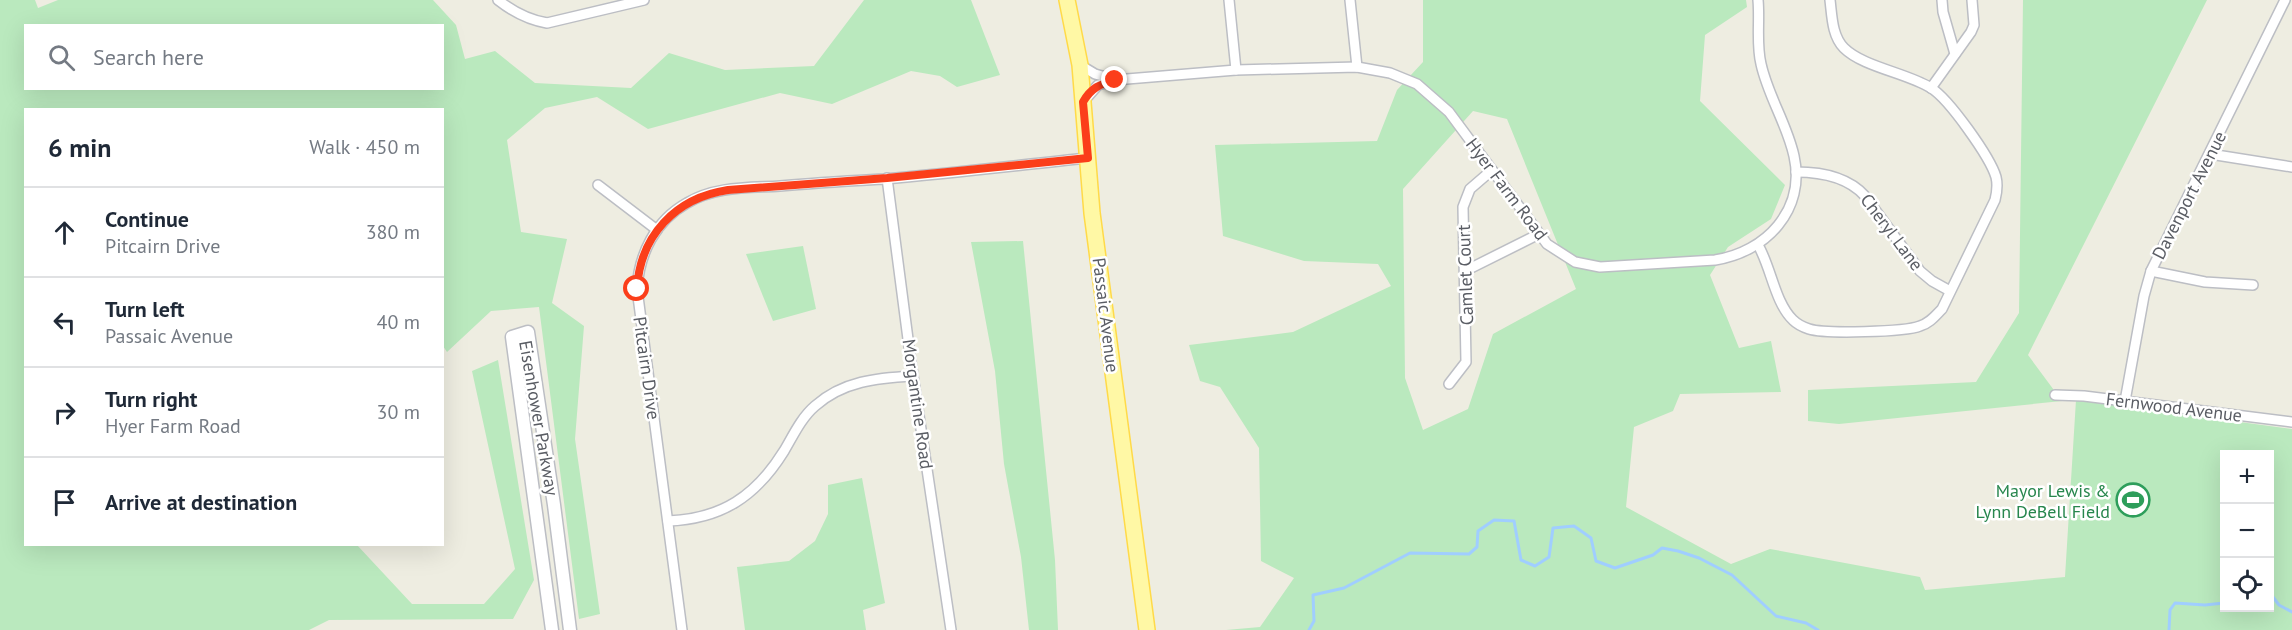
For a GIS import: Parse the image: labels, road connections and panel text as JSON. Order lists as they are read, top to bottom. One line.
{"streets":{"main road":["Passaic Avenue"],"street":["Hyer Farm Road","Davenport Avenue","Cheryl Lane","Camlet Court","Pitcairn Drive","Morgantine Road","Fernwood Avenue","Eisenhower Parkway"]},"crossings":[["Hyer Farm Road","Cheryl Lane"],["Hyer Farm Road","Camlet Court"],["Hyer Farm Road","Passaic Avenue"],["Davenport Avenue","Fernwood Avenue"],["Passaic Avenue","Pitcairn Drive"],["Pitcairn Drive","Morgantine Road"]],"places":{"sports":["Mayor Lewis & Lynn DeBell Field"]},"page":{"search":"Search here","heading":["6 min","Walk · 450 m"],"list":[["Continue","Pitcairn Drive","380 m"],["Turn left","Passaic Avenue","40 m"],["Turn right","Hyer Farm Road","30 m"],"Arrive at destination"],"map_buttons":["+","−"]}}
